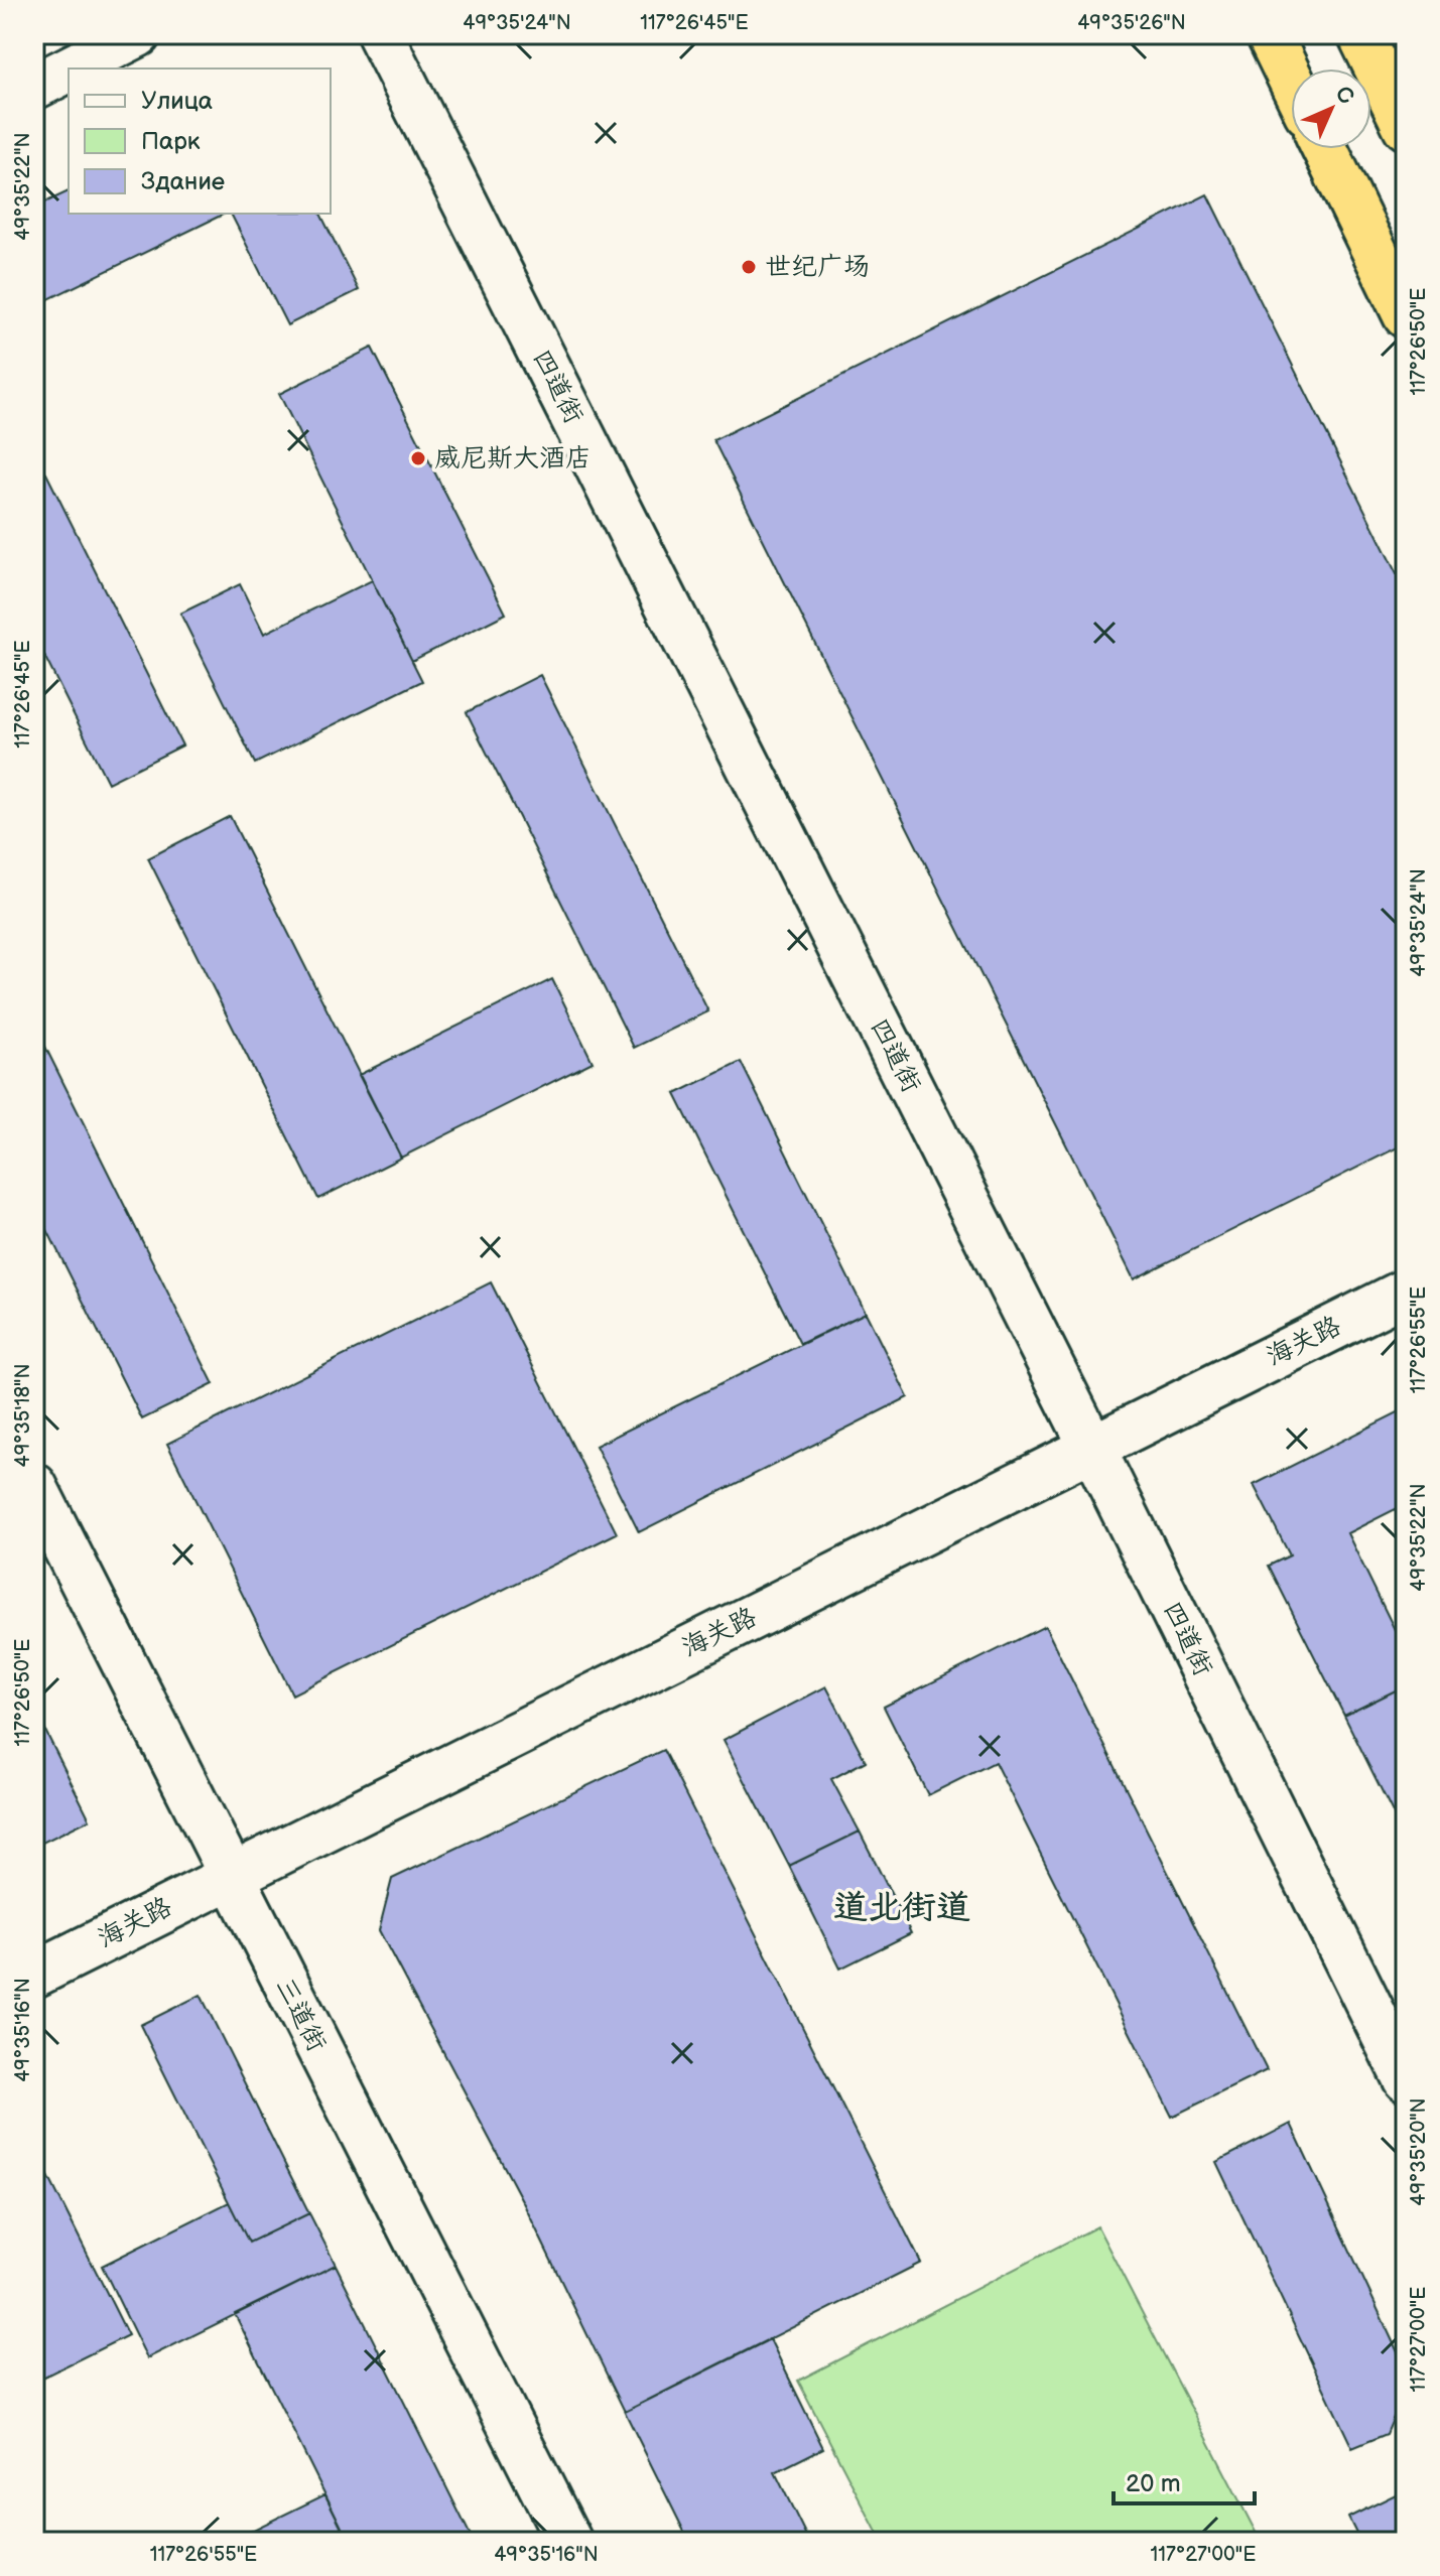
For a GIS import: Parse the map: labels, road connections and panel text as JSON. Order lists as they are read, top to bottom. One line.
{"streets":{"street":["四道街","海关路","三道街"]},"crossings":[["四道街","海关路"],["海关路","三道街"]],"districts":["道北街道"],"places":["世纪广场","威尼斯大酒店"],"legend":["Улица","Парк","Здание"],"scale_bar":"20 m","north":"top right","coordinates":["49°35'24\"N","117°26'45\"E","49°35'26\"N","49°35'22\"N","117°26'50\"E","117°26'55\"E","49°35'18\"N","49°35'16\"N","49°35'20\"N","117°27'00\"E"]}
